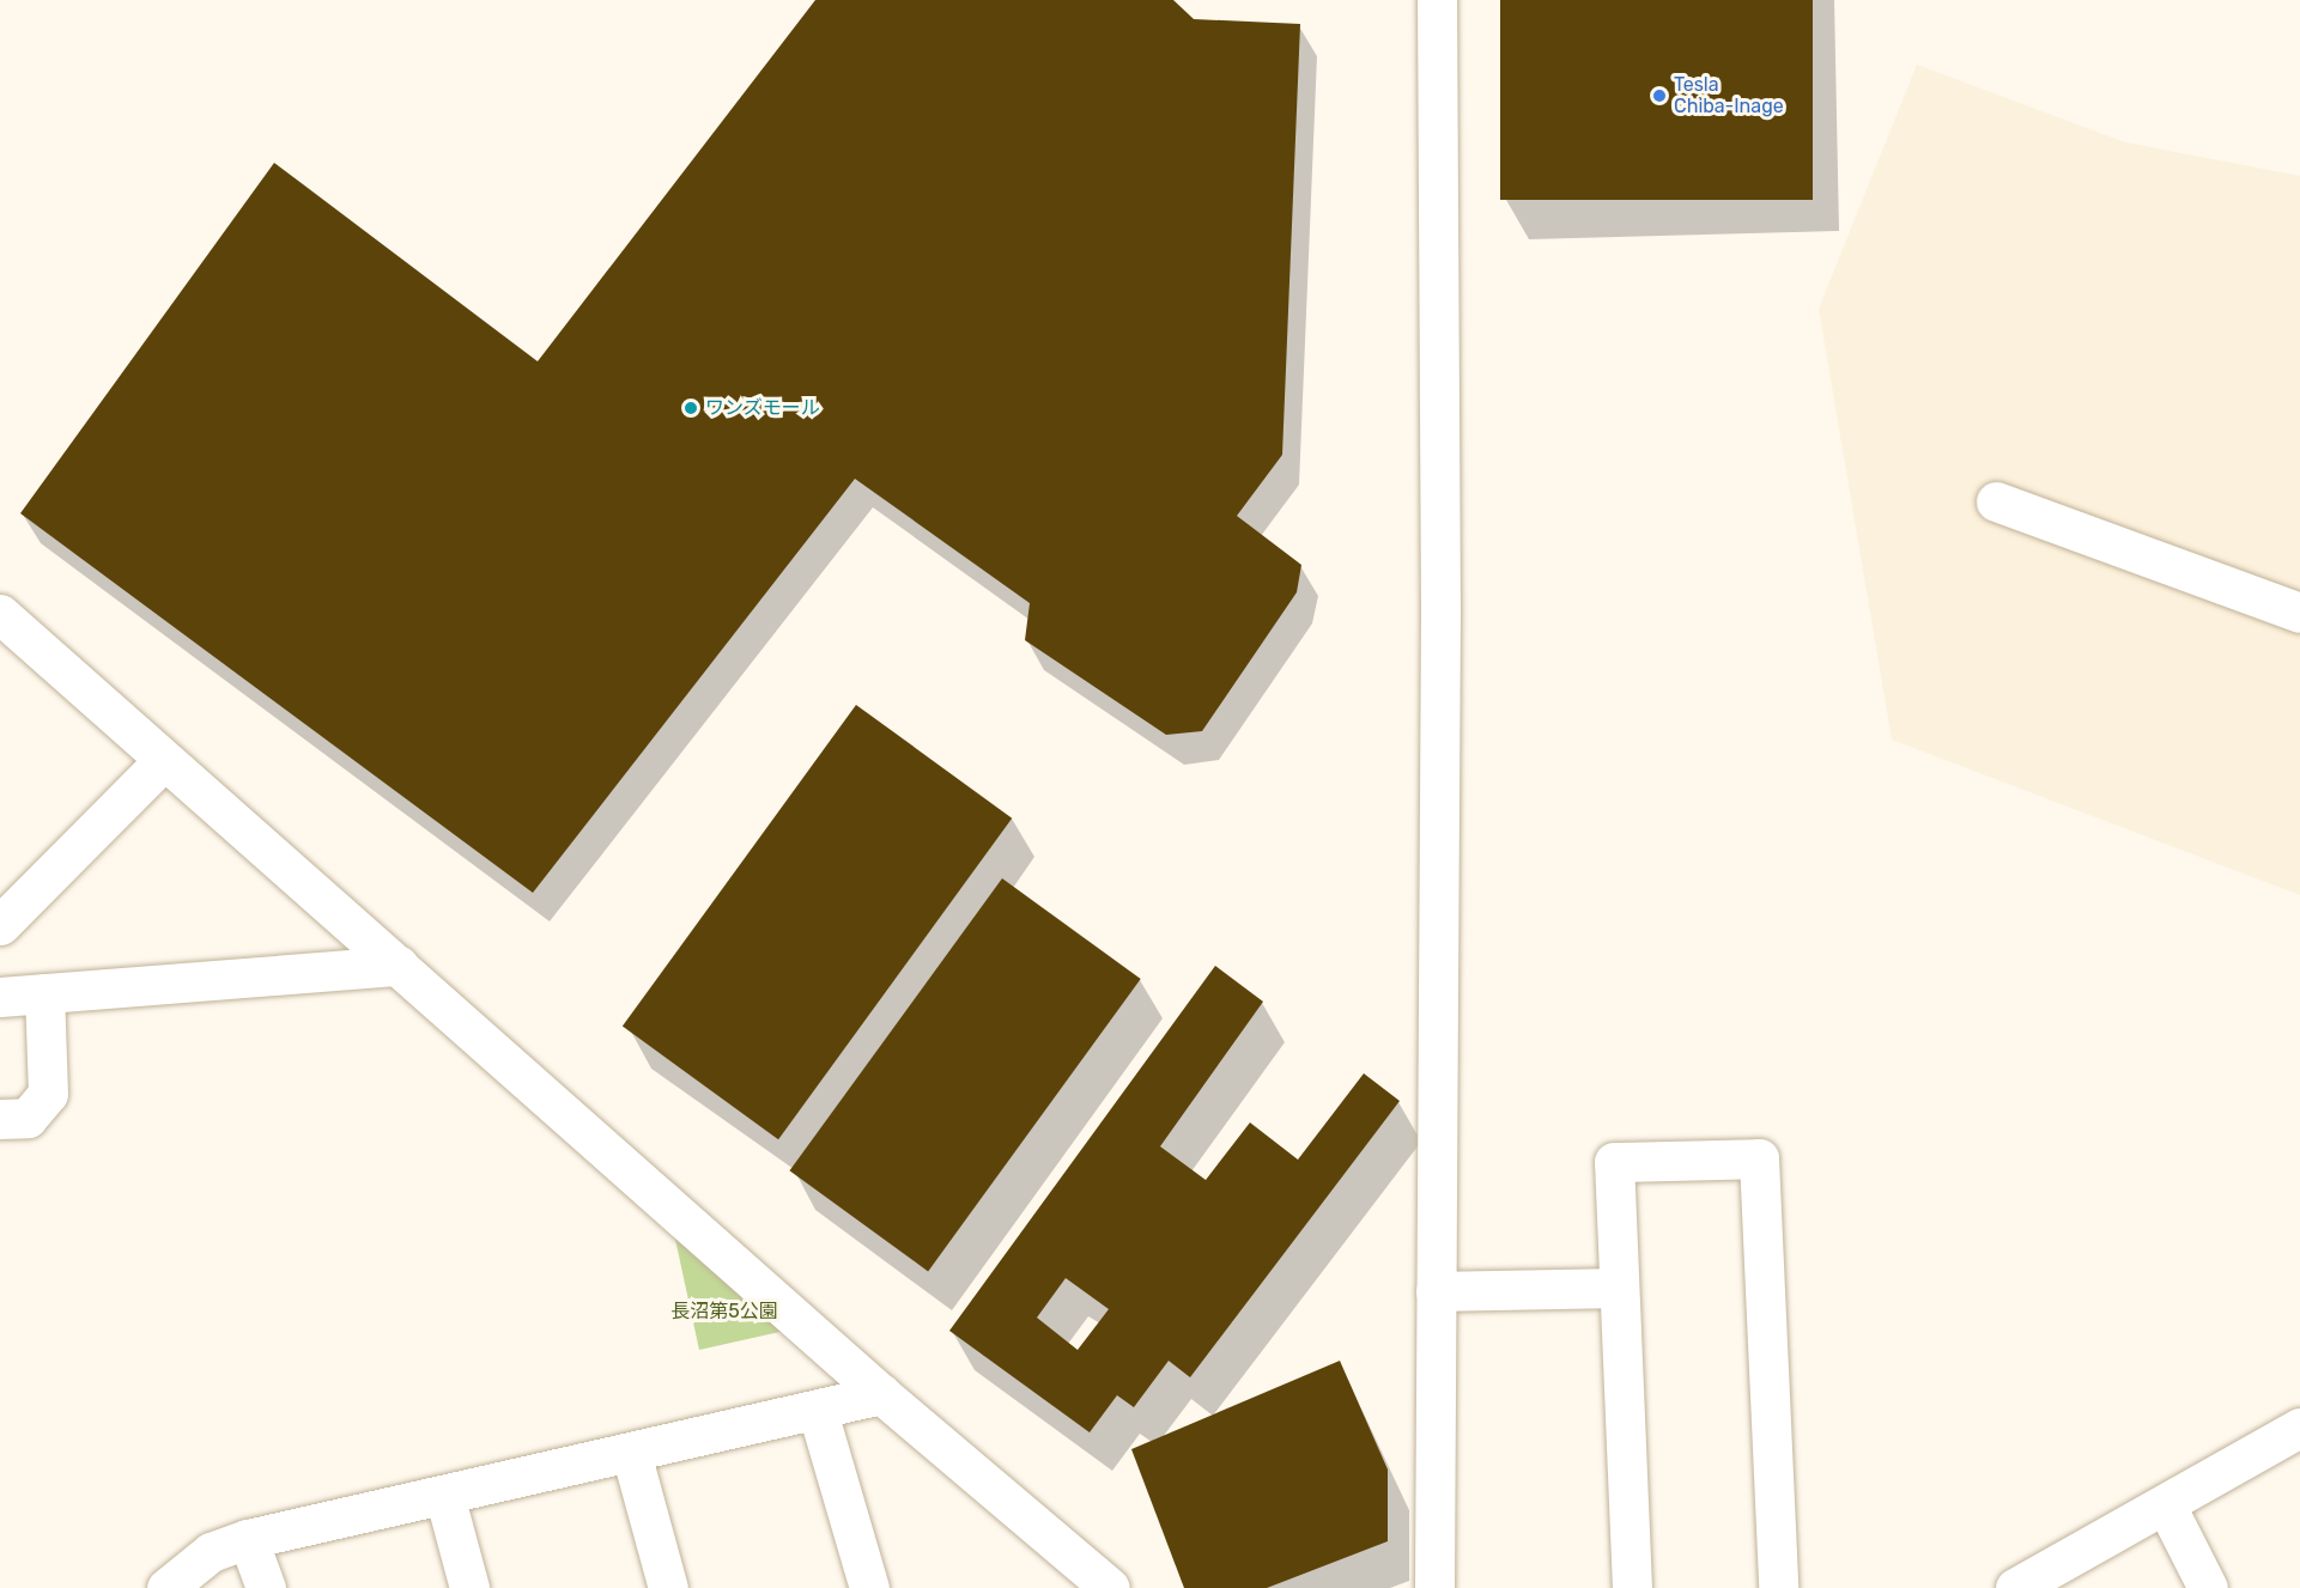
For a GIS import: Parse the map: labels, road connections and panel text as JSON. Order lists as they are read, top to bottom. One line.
{"parks":["長沼第5公園"],"places":["Tesla Chiba-Inage","ワンズモール"]}
